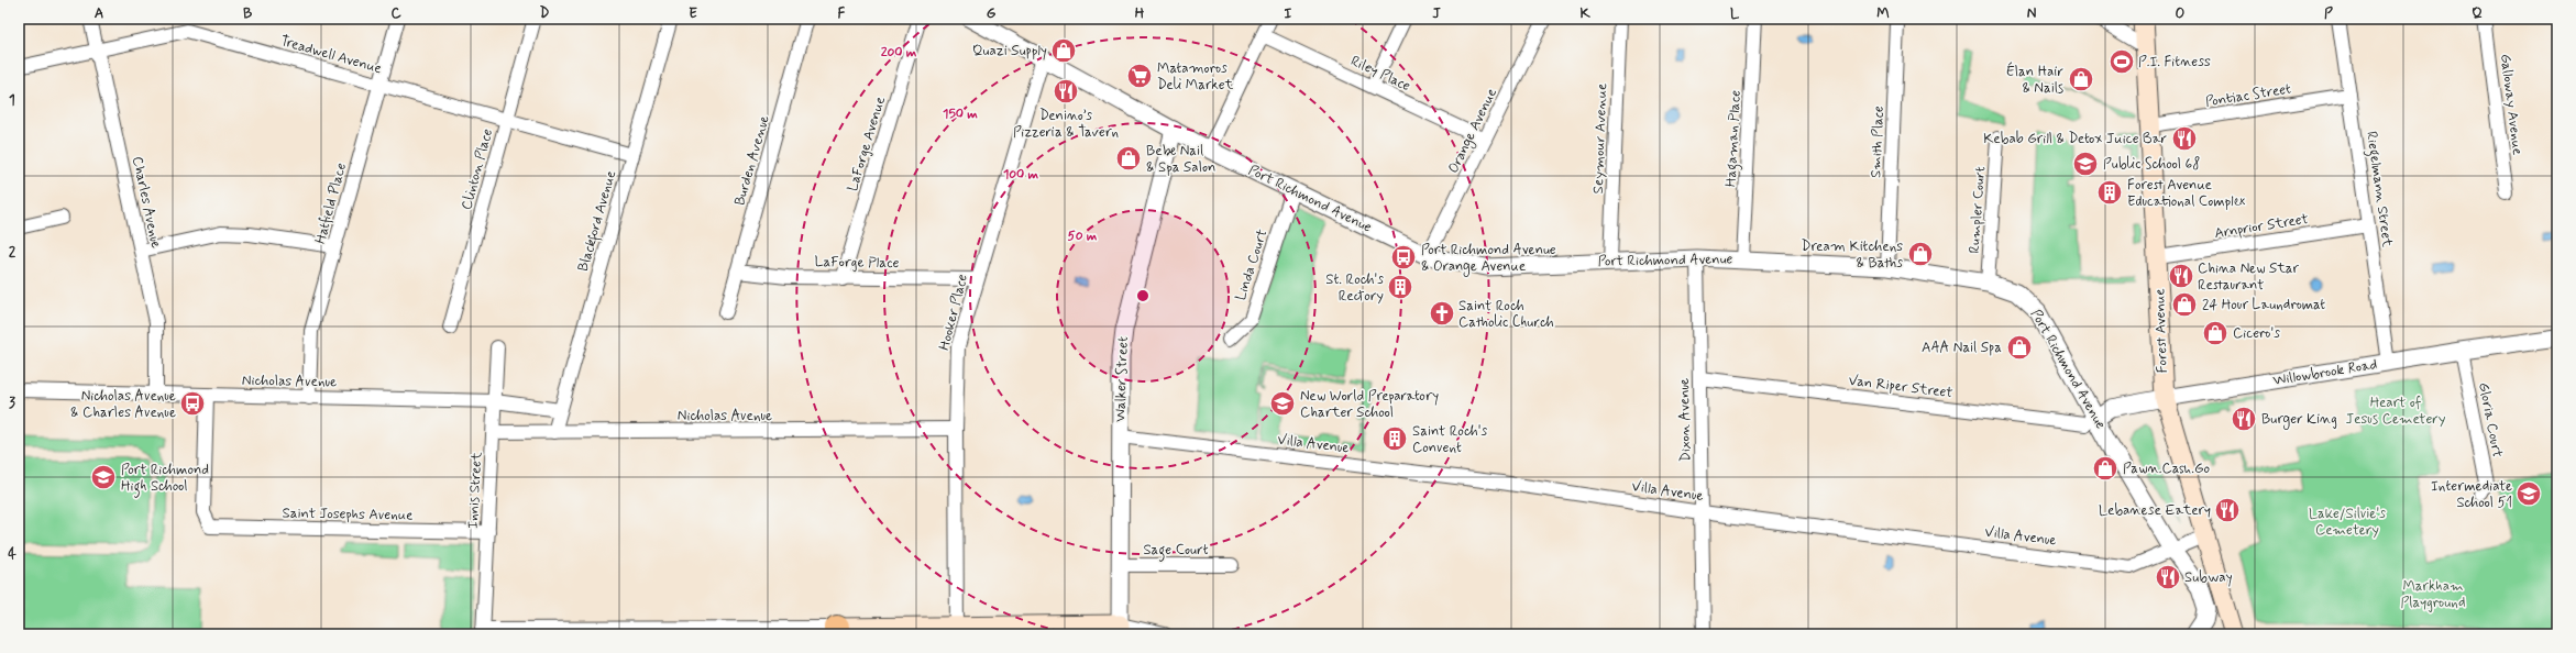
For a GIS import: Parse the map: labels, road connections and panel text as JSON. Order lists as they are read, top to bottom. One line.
{"streets":{"main road":["Forest Avenue"],"street":["Treadwell Avenue","Riley Place","Pontiac Street","Galloway Avenue","Orange Avenue","Seymour Avenue","Hagaman Place","Smith Place","LaForge Avenue","Burden Avenue","Clinton Place","Riegelmann Street","Port Richmond Avenue","Charles Avenue","Hatfield Place","Rumpler Court","Blackford Avenue","Arnprior Street","LaForge Place","Linda Court","Hooker Place","Willowbrook Road","Walker Street","Nicholas Avenue","Van Riper Street","Dixon Avenue","Gloria Court","Villa Avenue","Innis Street","Saint Josephs Avenue","Sage Court"]},"crossings":[["Treadwell Avenue","Clinton Place"],["Treadwell Avenue","Charles Avenue"],["Treadwell Avenue","Hatfield Place"],["Treadwell Avenue","Blackford Avenue"],["Riley Place","Orange Avenue"],["Pontiac Street","Riegelmann Street"],["Pontiac Street","Forest Avenue"],["Orange Avenue","Port Richmond Avenue"],["Seymour Avenue","Port Richmond Avenue"],["Hagaman Place","Port Richmond Avenue"],["Smith Place","Port Richmond Avenue"],["LaForge Avenue","LaForge Place"],["Burden Avenue","LaForge Place"],["Riegelmann Street","Arnprior Street"],["Riegelmann Street","Willowbrook Road"],["Port Richmond Avenue","Rumpler Court"],["Port Richmond Avenue","Linda Court"],["Port Richmond Avenue","Hooker Place"],["Port Richmond Avenue","Willowbrook Road"],["Port Richmond Avenue","Walker Street"],["Port Richmond Avenue","Van Riper Street"],["Port Richmond Avenue","Dixon Avenue"],["Port Richmond Avenue","Villa Avenue"],["Charles Avenue","Nicholas Avenue"],["Hatfield Place","Nicholas Avenue"],["Blackford Avenue","Nicholas Avenue"],["Arnprior Street","Forest Avenue"],["LaForge Place","Hooker Place"],["Hooker Place","Nicholas Avenue"],["Forest Avenue","Willowbrook Road"],["Forest Avenue","Villa Avenue"],["Willowbrook Road","Van Riper Street"],["Willowbrook Road","Gloria Court"],["Walker Street","Villa Avenue"],["Walker Street","Sage Court"],["Nicholas Avenue","Innis Street"],["Nicholas Avenue","Saint Josephs Avenue"],["Van Riper Street","Dixon Avenue"],["Dixon Avenue","Villa Avenue"],["Innis Street","Saint Josephs Avenue"]],"parks":["Heart of Jesus Cemetery","Lake/Silvie's Cemetery","Markham Playground"],"places":{"shop":["Quazi Supply","Élan Hair & Nails","Bebe Nail & Spa Salon","Dream Kitchens & Baths","24 Hour Laundromat","Cicero's","AAA Nail Spa","Pawn.Cash.Go"],"sports":["P.I. Fitness"],"supermarket":["Matamoros Deli Market"],"restaurant":["Denino’s Pizzeria & Tavern","Kebab Grill & Detox Juice Bar","China New Star Restaurant","Burger King","Lebanese Eatery","Subway"],"school or university":["Public School 68","New World Preparatory Charter School","Port Richmond High School","Intermediate School 51"],"building":["Forest Avenue Educational Complex","St. Roch's Rectory","Saint Roch's Convent"],"bus stop":["Port Richmond Avenue & Orange Avenue","Nicholas Avenue & Charles Avenue"],"church":["Saint Roch Catholic Church"]},"grid":{"columns":["A","B","C","D","E","F","G","H","I","J","K","L","M","N","O","P","Q"],"rows":["1","2","3","4"]},"rings":["200 m","150 m","100 m","50 m"]}
